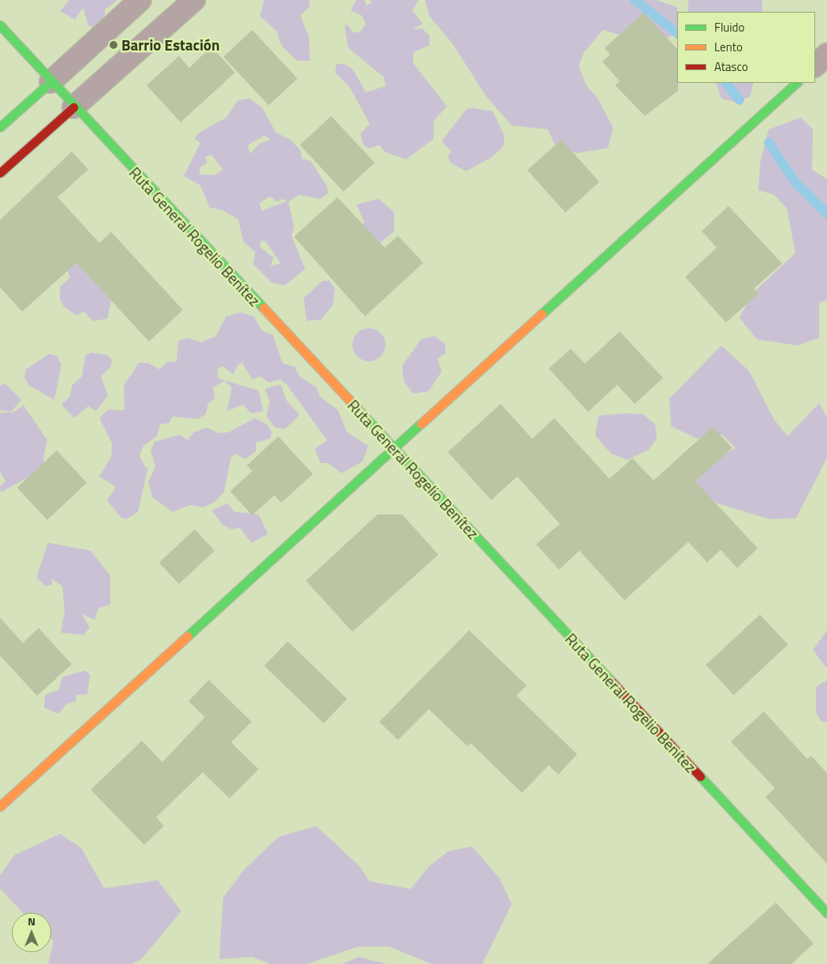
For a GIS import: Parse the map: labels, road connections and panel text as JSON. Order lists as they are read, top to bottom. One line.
{"streets":{"street":["Ruta General Rogelio Benítez"]},"places":["Barrio Estación"],"legend":["Fluido","Lento","Atasco"],"north":"top"}
